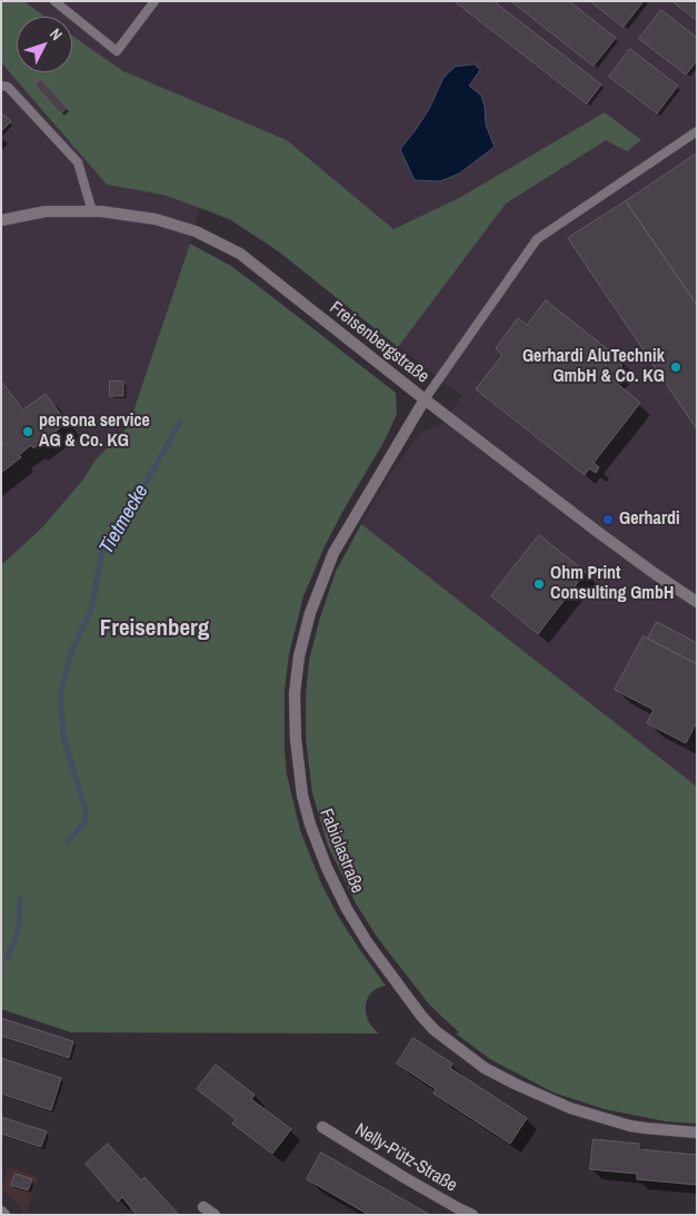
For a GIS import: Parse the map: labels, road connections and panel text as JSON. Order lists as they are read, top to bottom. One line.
{"streets":{"street":["Freisenbergstraße","Fabiolastraße","Nelly-Pütz-Straße"]},"crossings":[["Freisenbergstraße","Fabiolastraße"]],"districts":["Freisenberg"],"water":["Tietmecke"],"places":["Gerhardi AluTechnik GmbH & Co. KG","persona service AG & Co. KG","Gerhardi","Ohm Print Consulting GmbH"],"north":"top right"}
